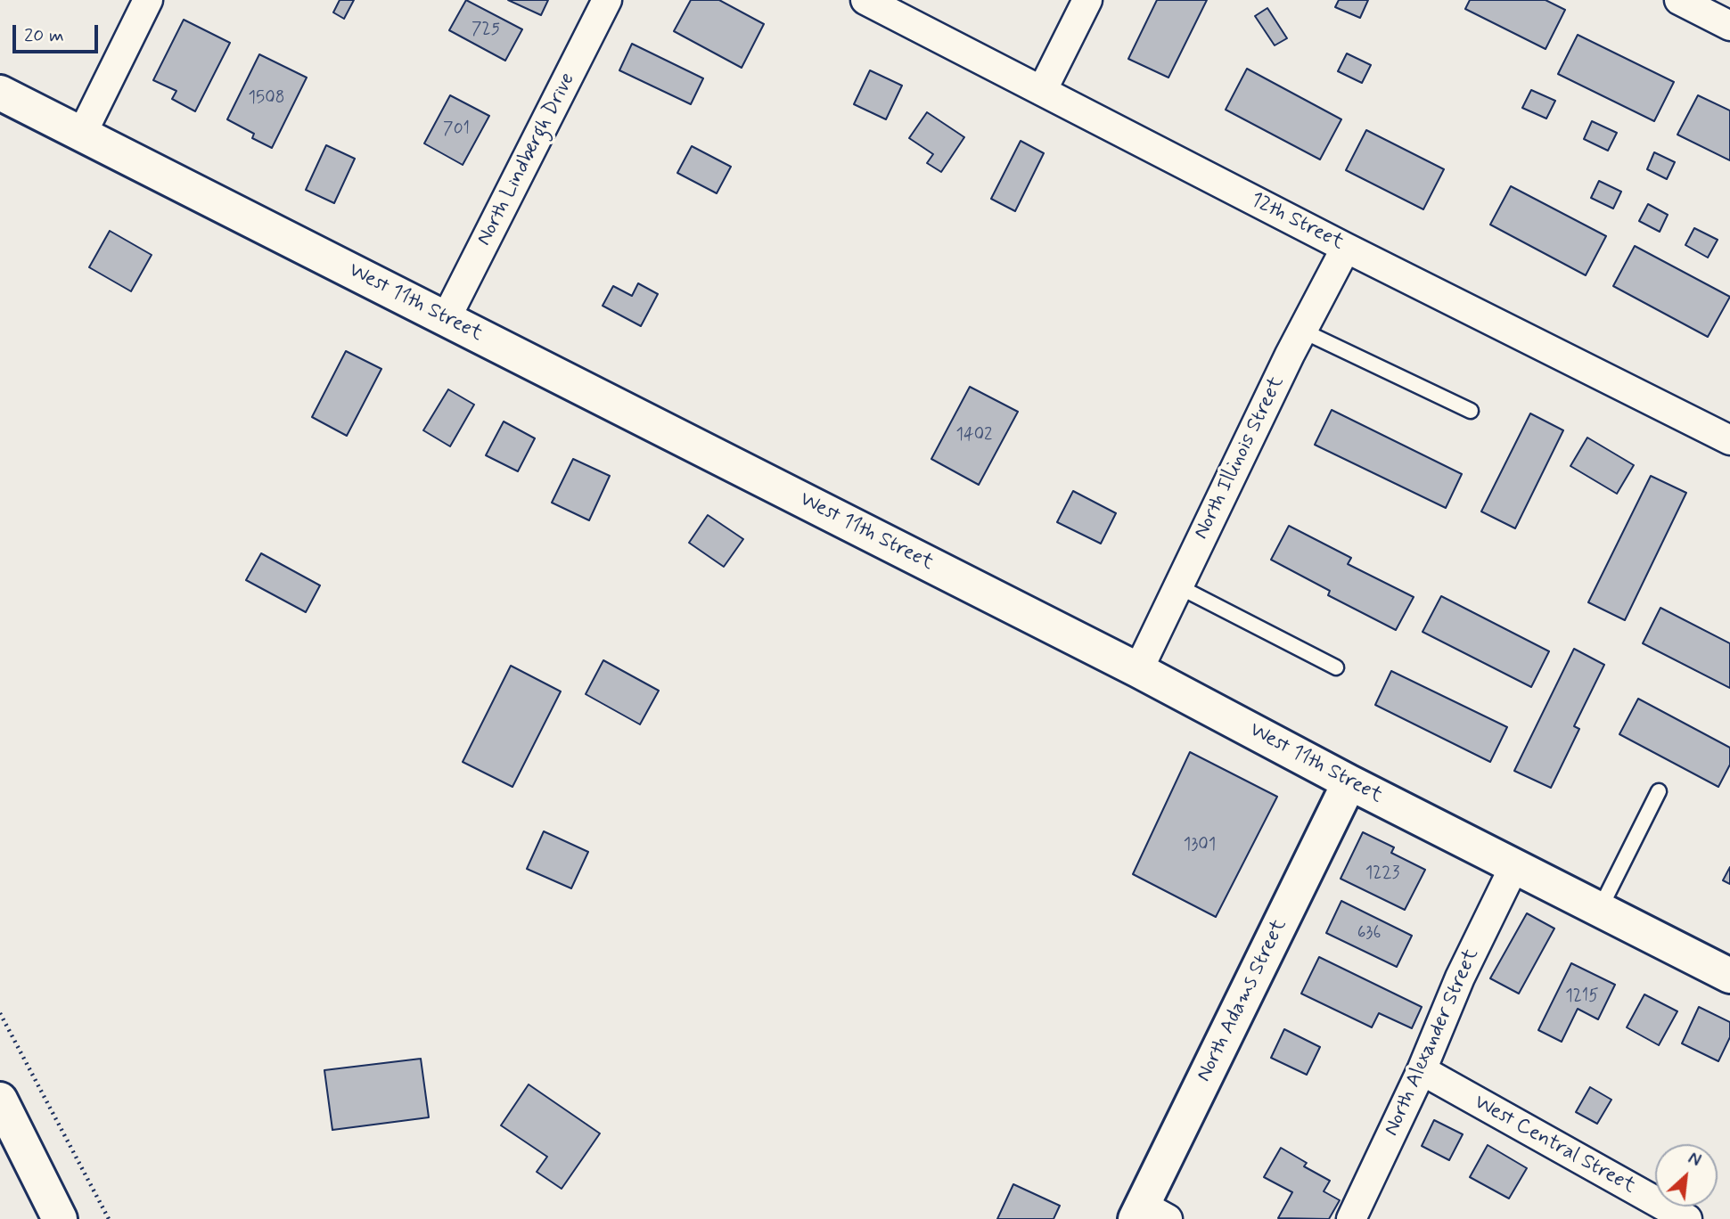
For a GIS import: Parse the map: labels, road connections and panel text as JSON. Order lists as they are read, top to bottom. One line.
{"streets":{"street":["North Lindbergh Drive","12th Street","West 11th Street","North Illinois Street","North Adams Street","North Alexander Street","West Central Street"]},"crossings":[["North Lindbergh Drive","West 11th Street"],["12th Street","North Illinois Street"],["West 11th Street","North Illinois Street"],["West 11th Street","North Adams Street"],["West 11th Street","North Alexander Street"],["North Alexander Street","West Central Street"]],"house_numbers":["725","1508","701","1402","1301","1223","636","1215"],"scale_bar":"20 m","north":"top right"}
